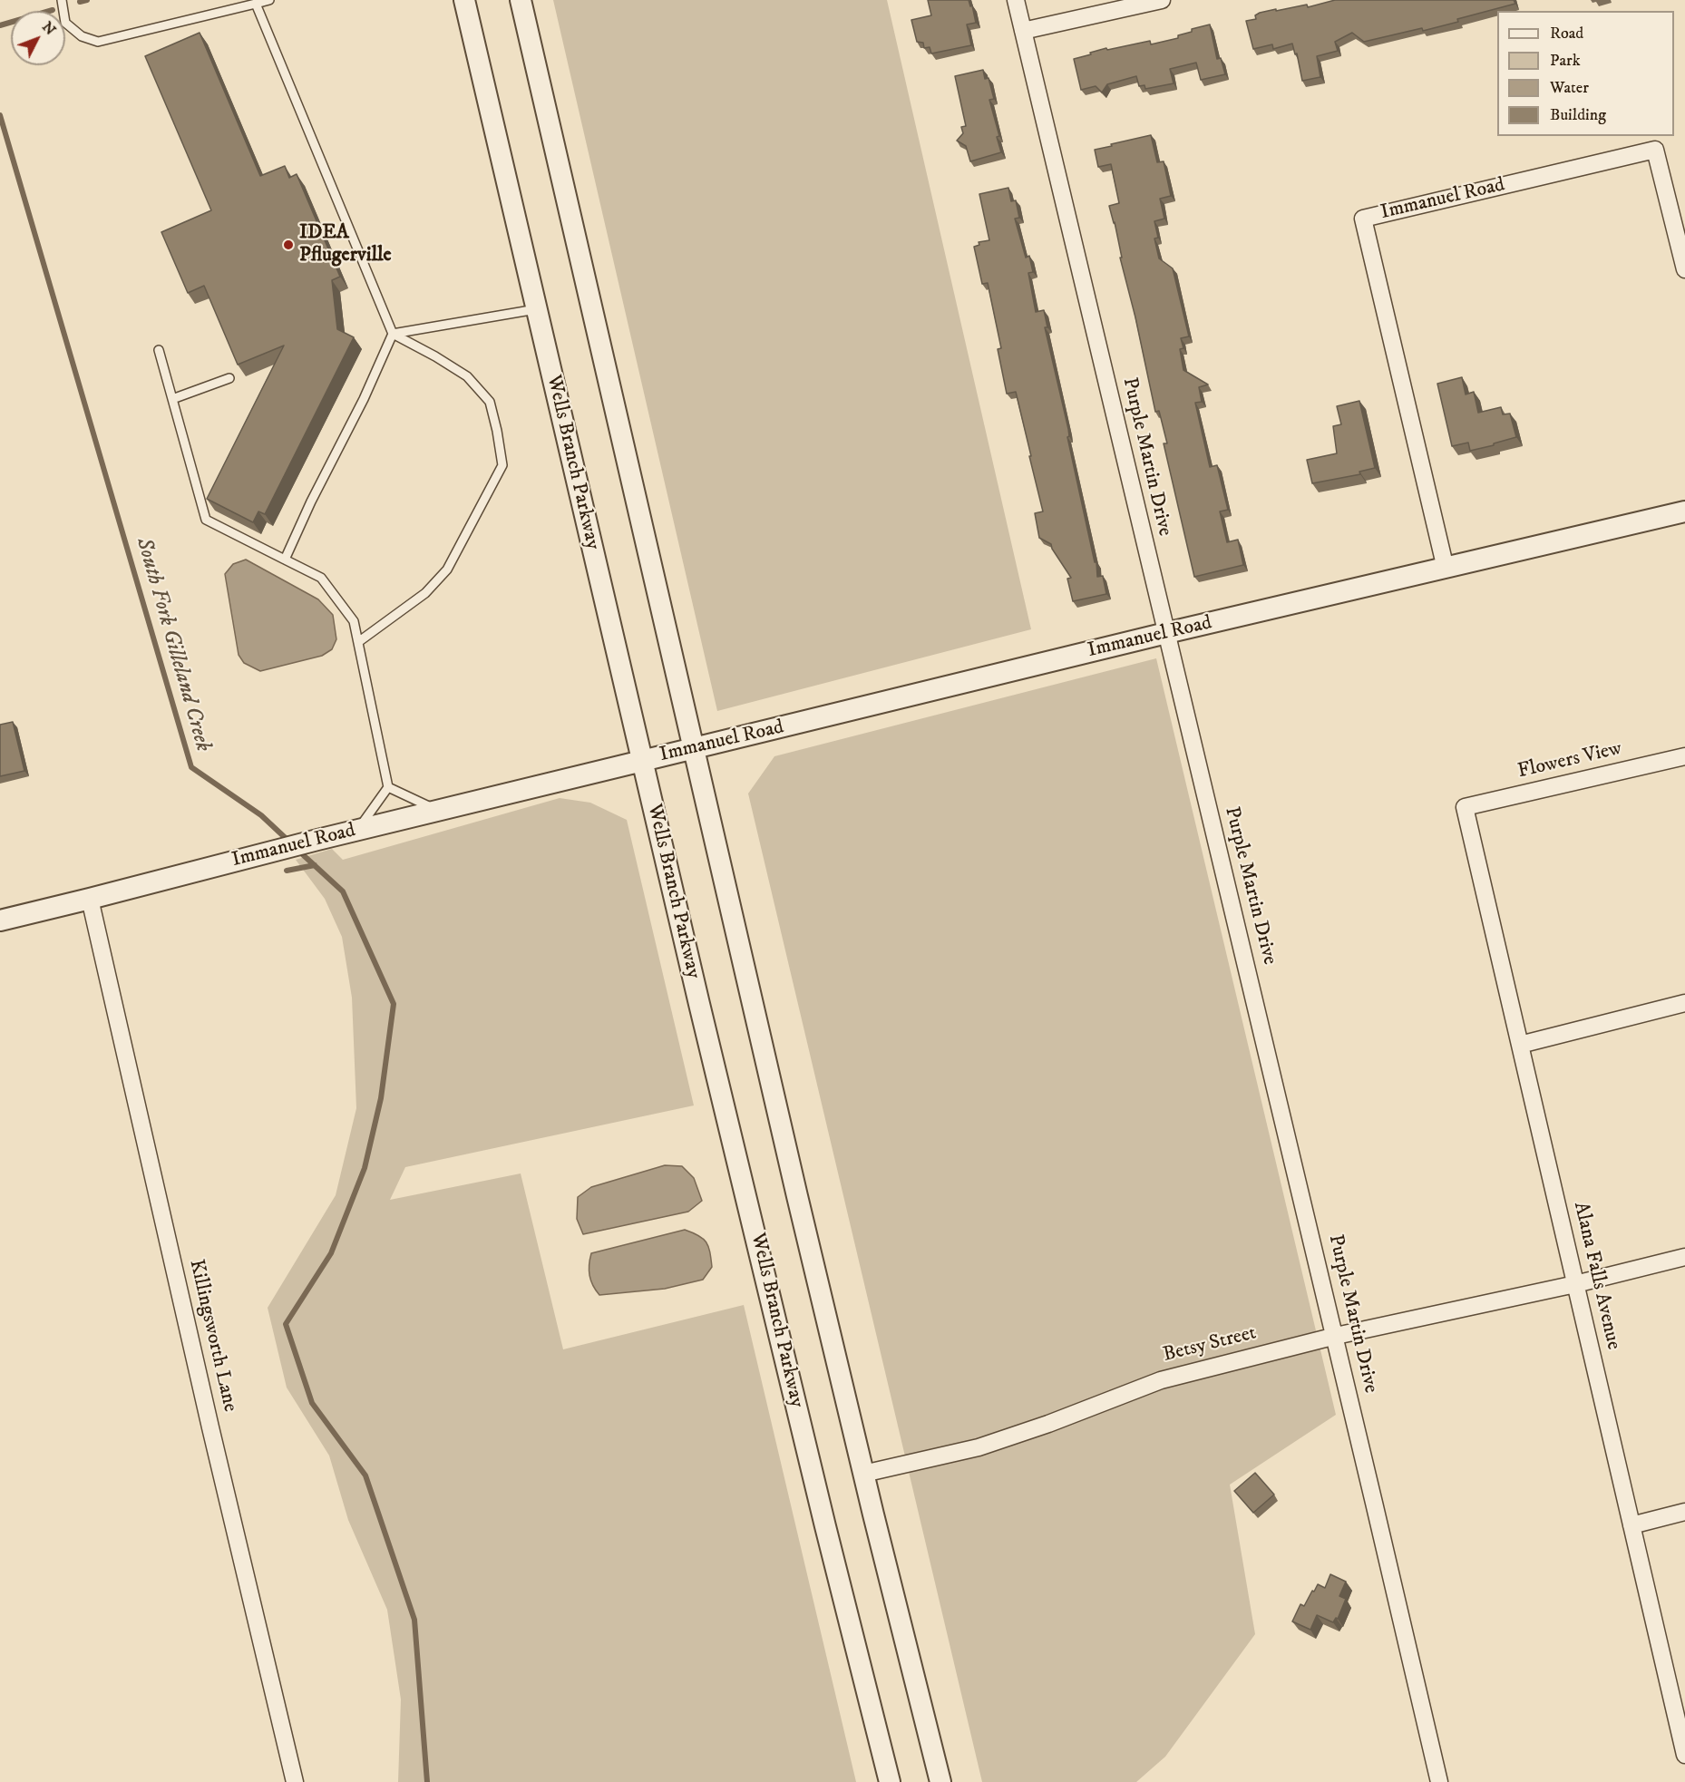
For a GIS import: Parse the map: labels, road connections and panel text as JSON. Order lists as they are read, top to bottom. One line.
{"streets":{"street":["Immanuel Road","Purple Martin Drive","Wells Branch Parkway","Flowers View","Alana Falls Avenue","Killingsworth Lane","Betsy Street"]},"crossings":[["Immanuel Road","Purple Martin Drive"],["Immanuel Road","Wells Branch Parkway"],["Immanuel Road","Killingsworth Lane"],["Purple Martin Drive","Betsy Street"],["Flowers View","Alana Falls Avenue"],["Alana Falls Avenue","Betsy Street"]],"water":["South Fork Gilleland Creek"],"places":["IDEA Pflugerville"],"legend":["Road","Park","Water","Building"],"north":"top right"}
